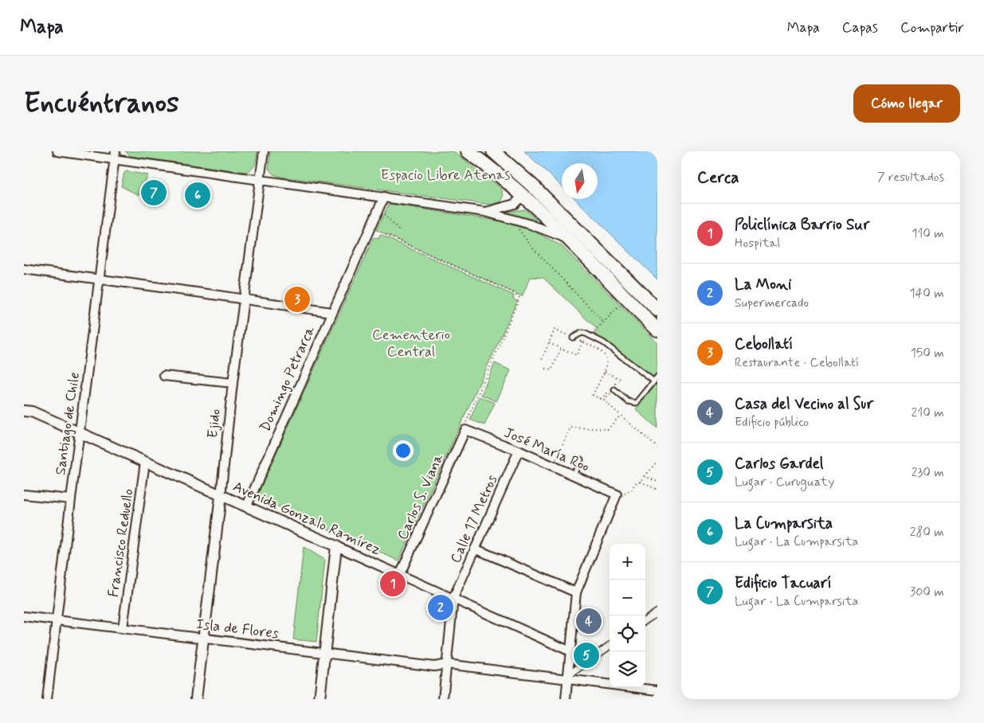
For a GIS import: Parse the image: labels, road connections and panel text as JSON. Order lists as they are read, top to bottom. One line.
{"streets":{"street":["Domingo Petrarca","Santiago de Chile","Ejido","José María Roo","Carlos S. Viana","Avenida Gonzalo Ramírez","Calle 17 Metros","Francisco Reduello","Isla de Flores"]},"crossings":[["Domingo Petrarca","Avenida Gonzalo Ramírez"],["Santiago de Chile","Avenida Gonzalo Ramírez"],["Santiago de Chile","Isla de Flores"],["Ejido","Avenida Gonzalo Ramírez"],["Ejido","Isla de Flores"],["José María Roo","Carlos S. Viana"],["José María Roo","Calle 17 Metros"],["Carlos S. Viana","Avenida Gonzalo Ramírez"],["Avenida Gonzalo Ramírez","Calle 17 Metros"],["Avenida Gonzalo Ramírez","Francisco Reduello"],["Calle 17 Metros","Isla de Flores"],["Francisco Reduello","Isla de Flores"]],"parks":["Espacio Libre Atenas","Cementerio Central"],"north":"bottom","page":{"header":"Mapa","nav":["Mapa","Capas","Compartir"],"buttons":"Cómo llegar","title":"Encuéntranos","heading":["Cerca","7 resultados"],"pins":["7","6","3","1","2","4","5"],"list":[{"mark":"1","name":"Policlínica Barrio Sur","note":"Hospital","value":"110 m"},{"mark":"2","name":"La Moni","note":"Supermercado","value":"140 m"},{"mark":"3","name":"Cebollatí","note":"Restaurante · Cebollatí","value":"150 m"},{"mark":"4","name":"Casa del Vecino al Sur","note":"Edificio público","value":"210 m"},{"mark":"5","name":"Carlos Gardel","note":"Lugar · Curuguaty","value":"230 m"},{"mark":"6","name":"La Cumparsita","note":"Lugar · La Cumparsita","value":"280 m"},{"mark":"7","name":"Edificio Tacuarí","note":"Lugar · La Cumparsita","value":"300 m"}],"map_buttons":["+","−"]}}
